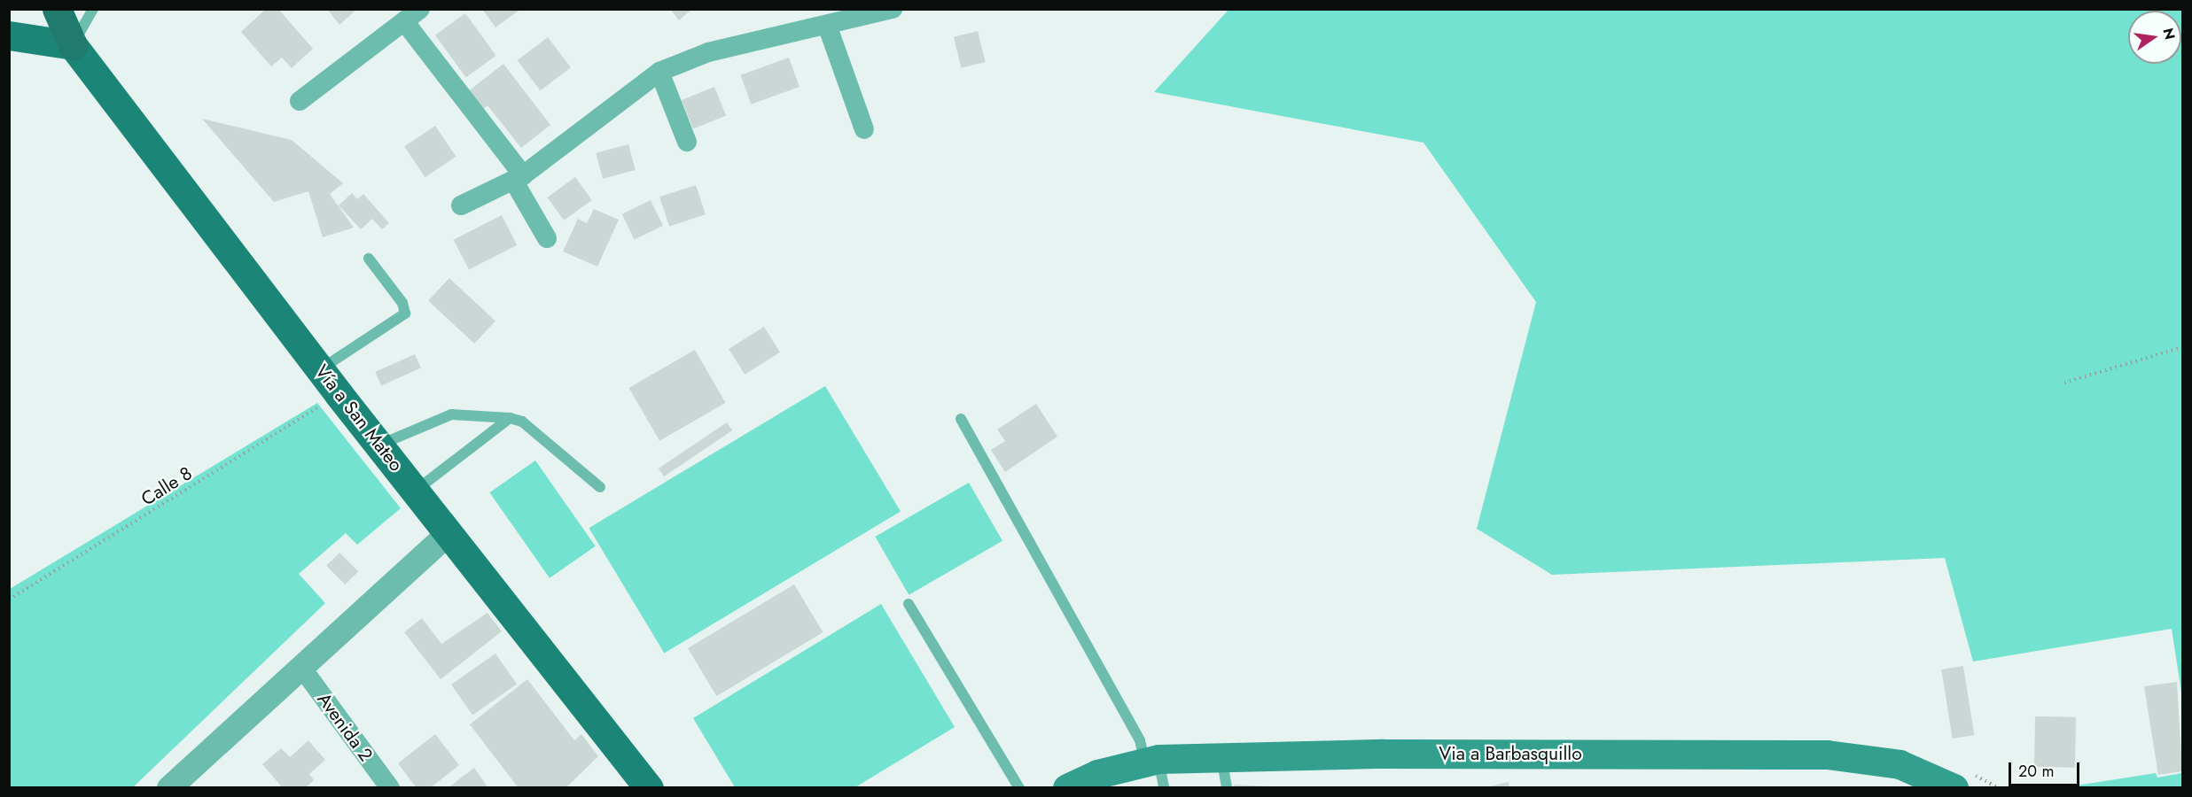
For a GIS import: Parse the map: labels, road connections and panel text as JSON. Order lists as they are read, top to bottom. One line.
{"streets":{"main road":["Vía a San Mateo","Via a Barbasquillo"],"street":["Avenida 2"],"path":["Calle 8"]},"crossings":[["Vía a San Mateo","Calle 8"]],"scale_bar":"20 m","north":"right"}
